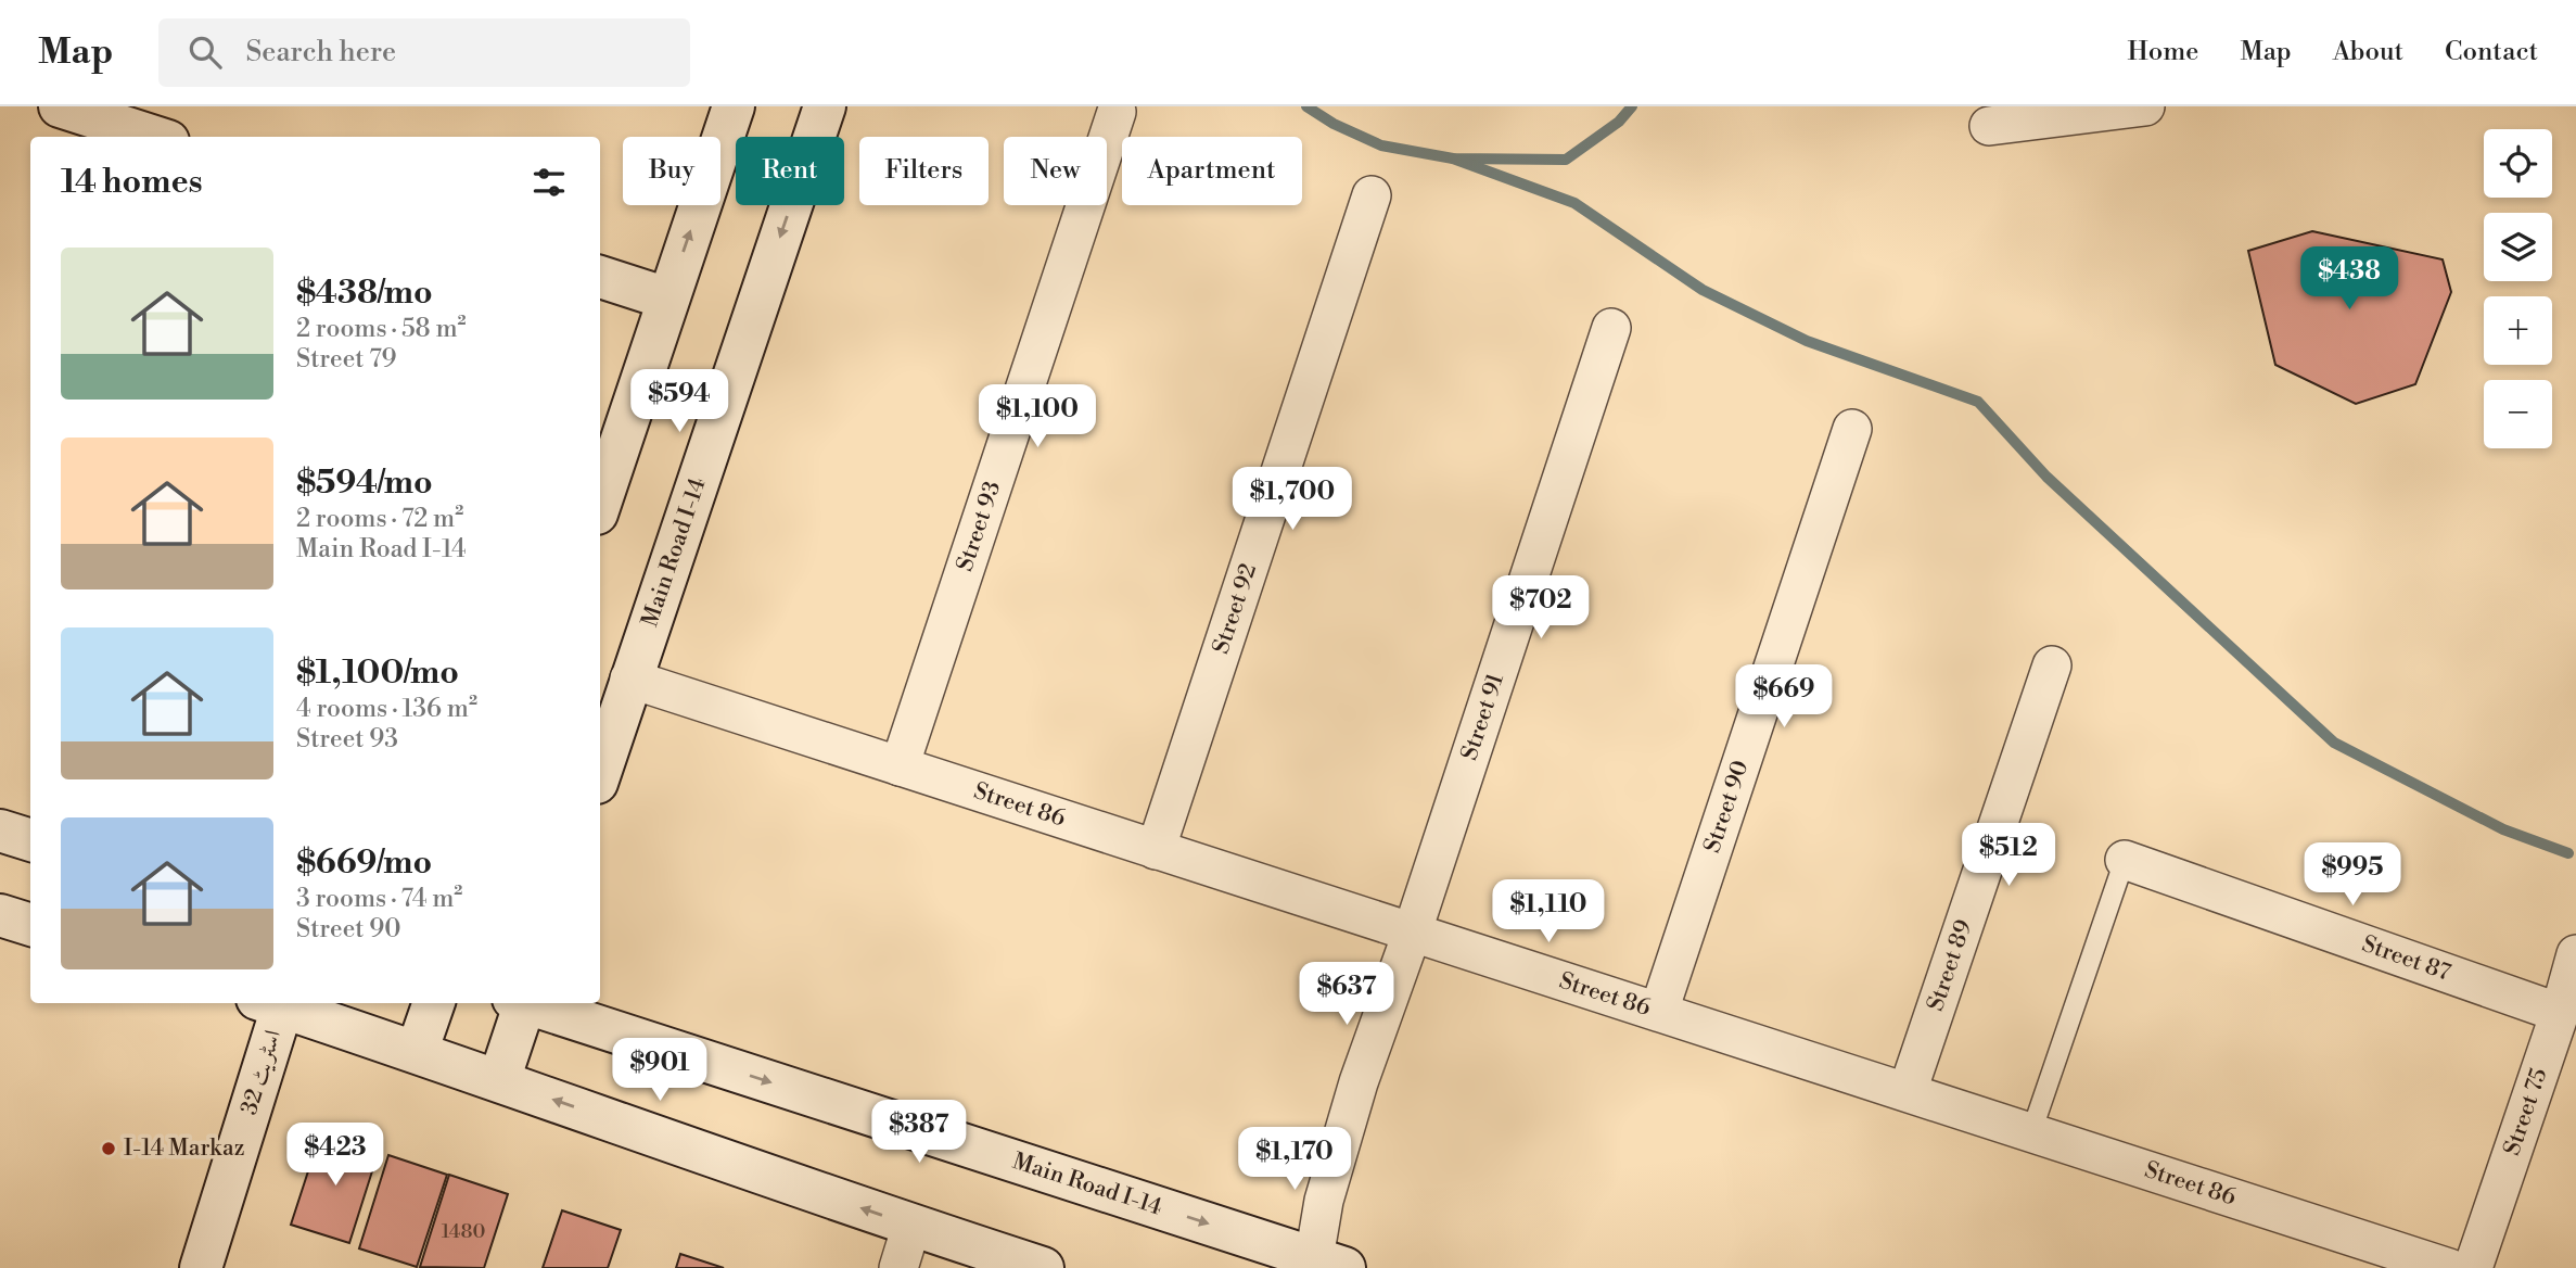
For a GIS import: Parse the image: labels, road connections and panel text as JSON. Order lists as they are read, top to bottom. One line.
{"streets":{"main road":["Main Road I-14","اسٹریٹ 32"],"street":["Street 93","Street 92","Street 91","Street 86","Street 90","Street 87","Street 89","Street 75"]},"crossings":[["Street 93","Street 86"],["Main Road I-14","Street 91"],["Main Road I-14","Street 86"],["Street 92","Street 86"],["Street 91","Street 86"],["Street 86","Street 90"],["Street 86","Street 89"],["Street 87","Street 75"]],"places":["I-14 Markaz"],"house_numbers":["1480"],"page":{"header":"Map","search":"Search here","nav":["Home","Map","About","Contact"],"map_buttons":["+","−"],"chip":["Buy","Rent","Filters","New","Apartment"],"heading":"14 homes","list":[{"name":"$438/mo","note":"2 rooms · 58 m² · Street 79"},{"name":"$594/mo","note":"2 rooms · 72 m² · Main Road I-14"},{"name":"$1,100/mo","note":"4 rooms · 136 m² · Street 93"},{"name":"$669/mo","note":"3 rooms · 74 m² · Street 90"}],"price":["$438","$594","$1,100","$1,700","$702","$669","$512","$995","$1,110","$637","$901","$387","$423","$1,170"]}}
